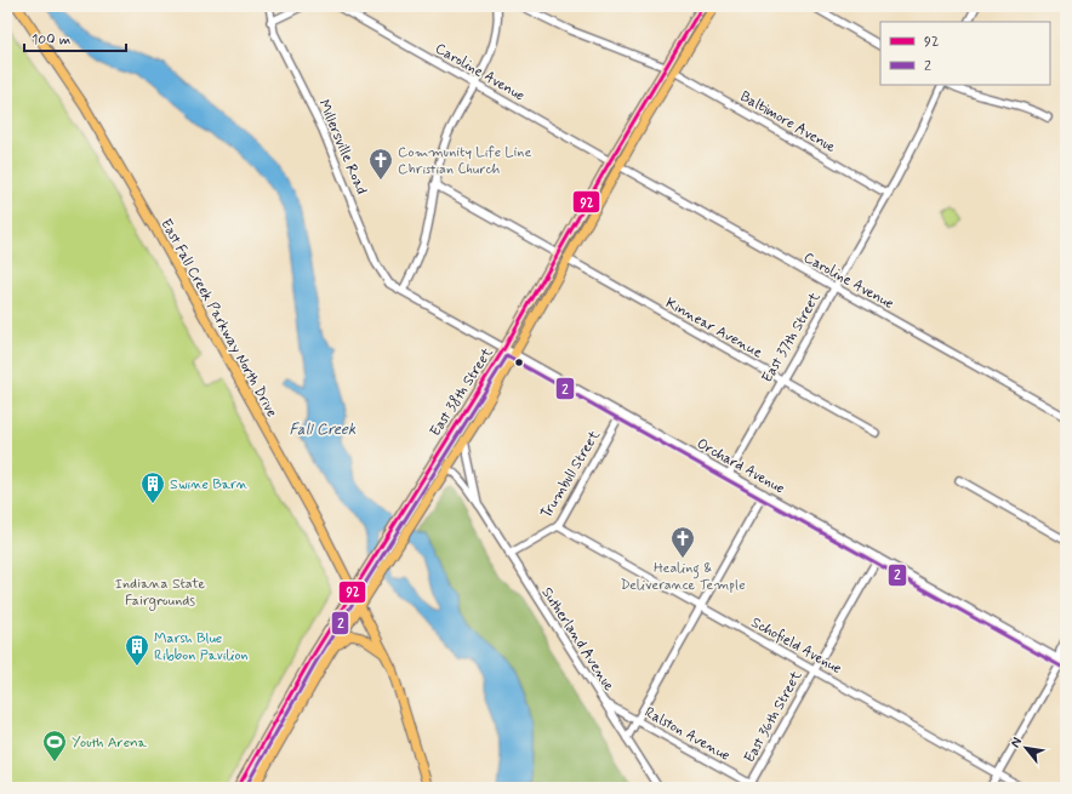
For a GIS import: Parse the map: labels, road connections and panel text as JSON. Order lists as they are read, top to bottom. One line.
{"streets":{"main road":["East Fall Creek Parkway North Drive","East 38th Street"],"street":["Caroline Avenue","Baltimore Avenue","Millersville Road","Kinnear Avenue","East 37th Street","Orchard Avenue","Trumbull Street","Sutherland Avenue","Schofield Avenue","East 36th Street","Ralston Avenue"]},"crossings":[["Caroline Avenue","East 37th Street"],["Caroline Avenue","East 38th Street"],["Baltimore Avenue","East 37th Street"],["Baltimore Avenue","East 38th Street"],["Millersville Road","Orchard Avenue"],["East Fall Creek Parkway North Drive","East 38th Street"],["Kinnear Avenue","East 37th Street"],["Kinnear Avenue","East 38th Street"],["East 37th Street","Orchard Avenue"],["East 38th Street","Orchard Avenue"],["East 38th Street","Sutherland Avenue"],["Orchard Avenue","Trumbull Street"],["Orchard Avenue","East 36th Street"],["Trumbull Street","Sutherland Avenue"],["Trumbull Street","Schofield Avenue"],["Sutherland Avenue","Ralston Avenue"],["Schofield Avenue","East 36th Street"],["East 36th Street","Ralston Avenue"]],"water":["Fall Creek"],"parks":["Indiana State Fairgrounds"],"places":{"church":["Community Life Line Christian Church","Healing & Deliverance Temple"],"building":["Swine Barn","Marsh Blue Ribbon Pavilion"],"sports":["Youth Arena"]},"lines":["transit line 92","transit line 2"],"legend":["92","2"],"scale_bar":"100 m","north":"top left"}
